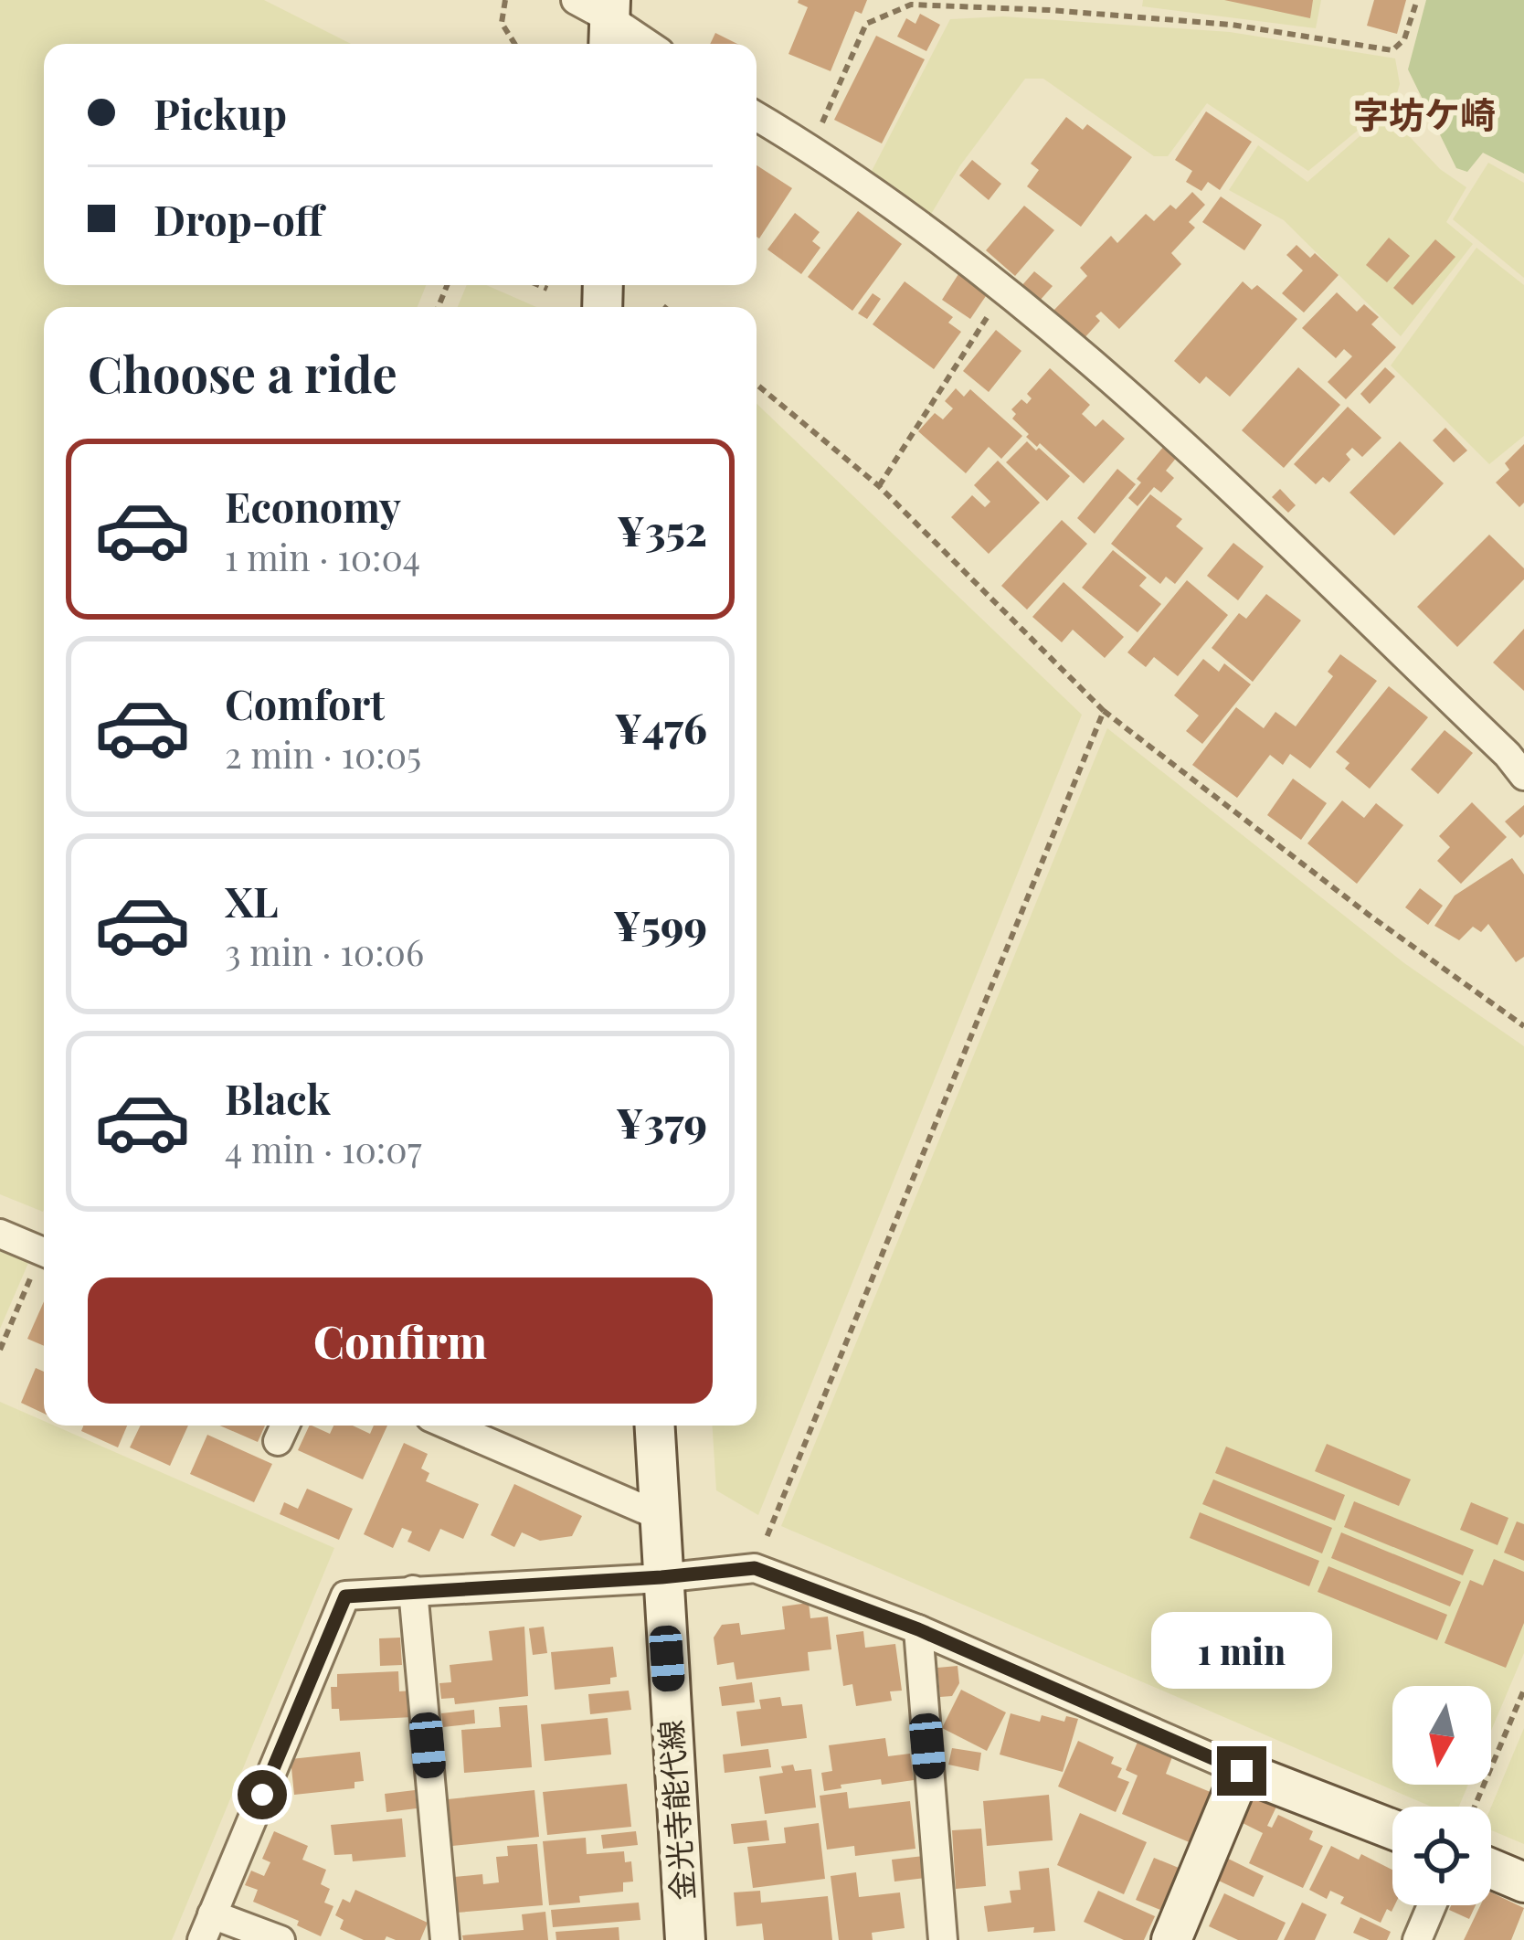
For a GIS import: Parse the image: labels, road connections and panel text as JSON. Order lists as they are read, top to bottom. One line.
{"streets":{"main road":["金光寺能代線"]},"districts":["字坊ケ崎"],"north":"bottom","page":{"banner":["Pickup","Drop-off"],"heading":"Choose a ride","list":[{"name":"Economy","note":"1 min · 10:04","value":"¥352"},{"name":"Comfort","note":"2 min · 10:05","value":"¥476"},{"name":"XL","note":"3 min · 10:06","value":"¥599"},{"name":"Black","note":"4 min · 10:07","value":"¥379"}],"buttons":"Confirm","bubble":"1 min"}}
